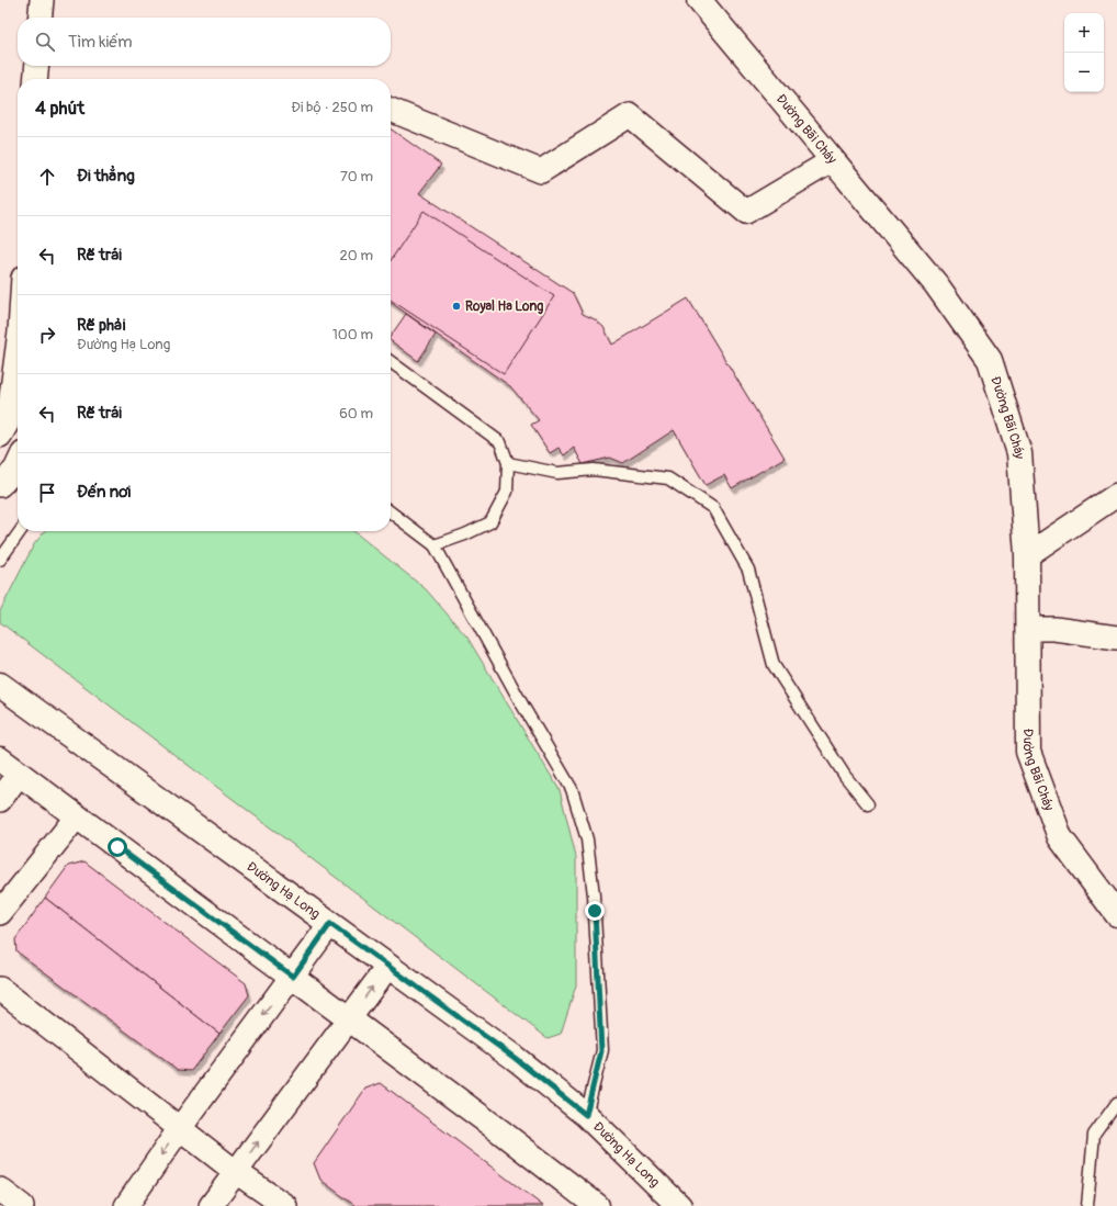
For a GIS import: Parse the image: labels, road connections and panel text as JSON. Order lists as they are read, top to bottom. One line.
{"streets":{"main road":["Đường Bãi Cháy","Đường Hạ Long"]},"places":["Royal Ha Long"],"page":{"map_buttons":["+","−"],"search":"Tìm kiếm","heading":["4 phút","Đi bộ · 250 m"],"list":[["Đi thẳng","70 m"],["Rẽ trái","20 m"],["Rẽ phải","Đường Hạ Long","100 m"],["Rẽ trái","60 m"],"Đến nơi"]}}
